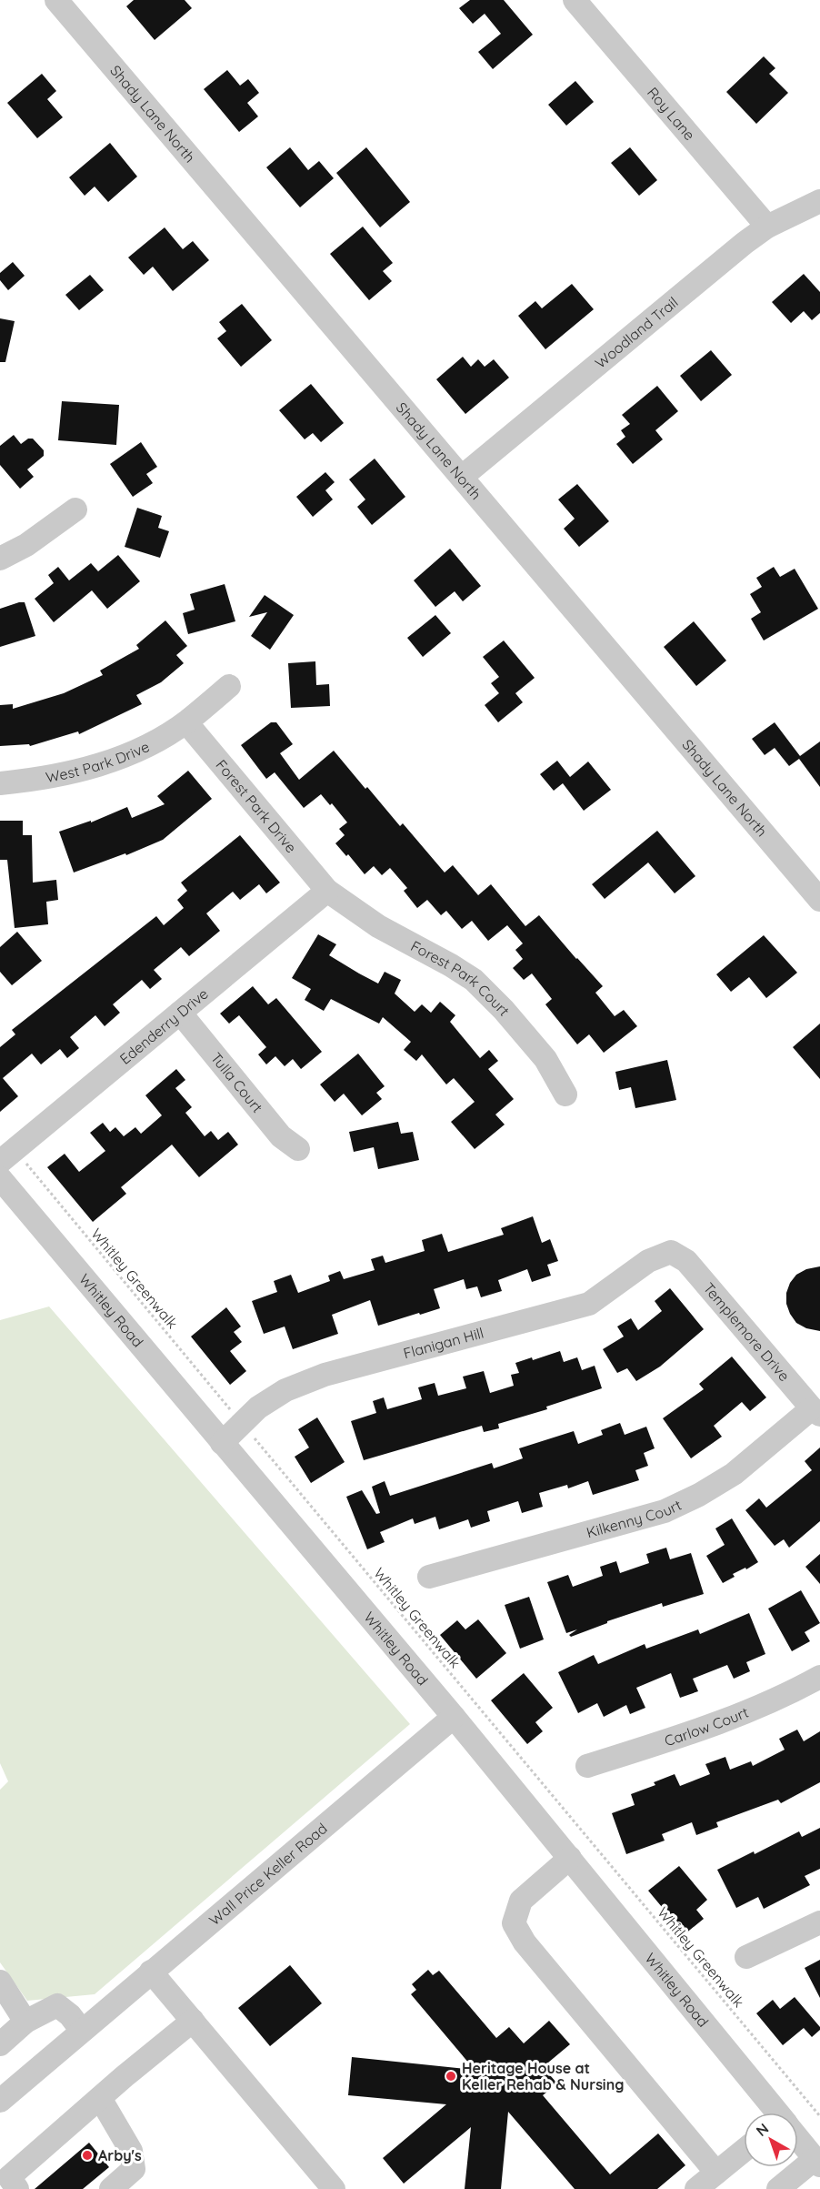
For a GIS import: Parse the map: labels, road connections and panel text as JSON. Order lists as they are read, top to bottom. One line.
{"streets":{"street":["Shady Lane North","Roy Lane","Woodland Trail","West Park Drive","Forest Park Drive","Forest Park Court","Edenderry Drive","Tulla Court","Whitley Road","Templemore Drive","Flanigan Hill","Kilkenny Court","Carlow Court","Wall Price Keller Road"],"path":["Whitley Greenwalk"]},"crossings":[["Shady Lane North","Woodland Trail"],["Roy Lane","Woodland Trail"],["West Park Drive","Forest Park Drive"],["Forest Park Drive","Forest Park Court"],["Forest Park Drive","Edenderry Drive"],["Forest Park Court","Edenderry Drive"],["Edenderry Drive","Tulla Court"],["Edenderry Drive","Whitley Greenwalk"],["Whitley Greenwalk","Flanigan Hill"],["Whitley Road","Flanigan Hill"],["Whitley Road","Wall Price Keller Road"],["Templemore Drive","Flanigan Hill"],["Templemore Drive","Kilkenny Court"]],"places":["Heritage House at Keller Rehab & Nursing","Arby's"],"north":"top left"}
